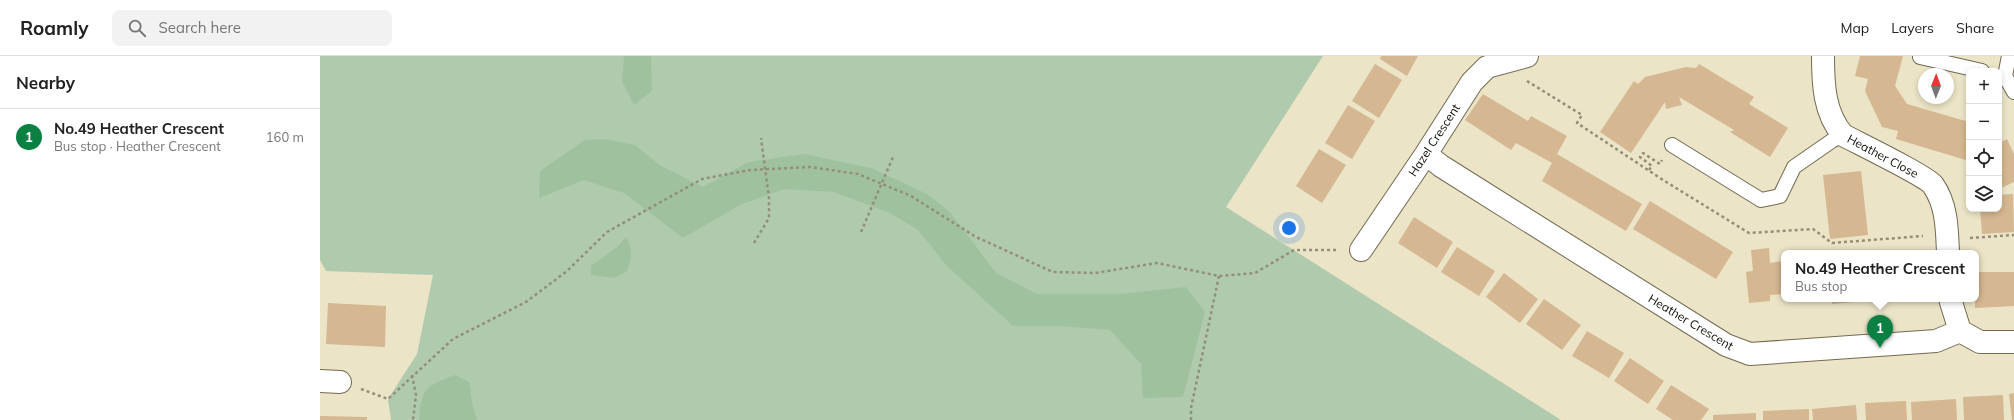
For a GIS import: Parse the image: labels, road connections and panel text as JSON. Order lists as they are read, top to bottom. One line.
{"streets":{"street":["Hazel Crescent","Heather Close","Heather Crescent"]},"crossings":[["Hazel Crescent","Heather Crescent"]],"north":"top","page":{"header":"Roamly","search":"Search here","nav":["Map","Layers","Share"],"heading":"Nearby","map_buttons":["+","−"],"list":[{"mark":"1","name":"No.49 Heather Crescent","note":"Bus stop · Heather Crescent","value":"160 m"}],"popup":["No.49 Heather Crescent","Bus stop"],"pins":"1"}}
